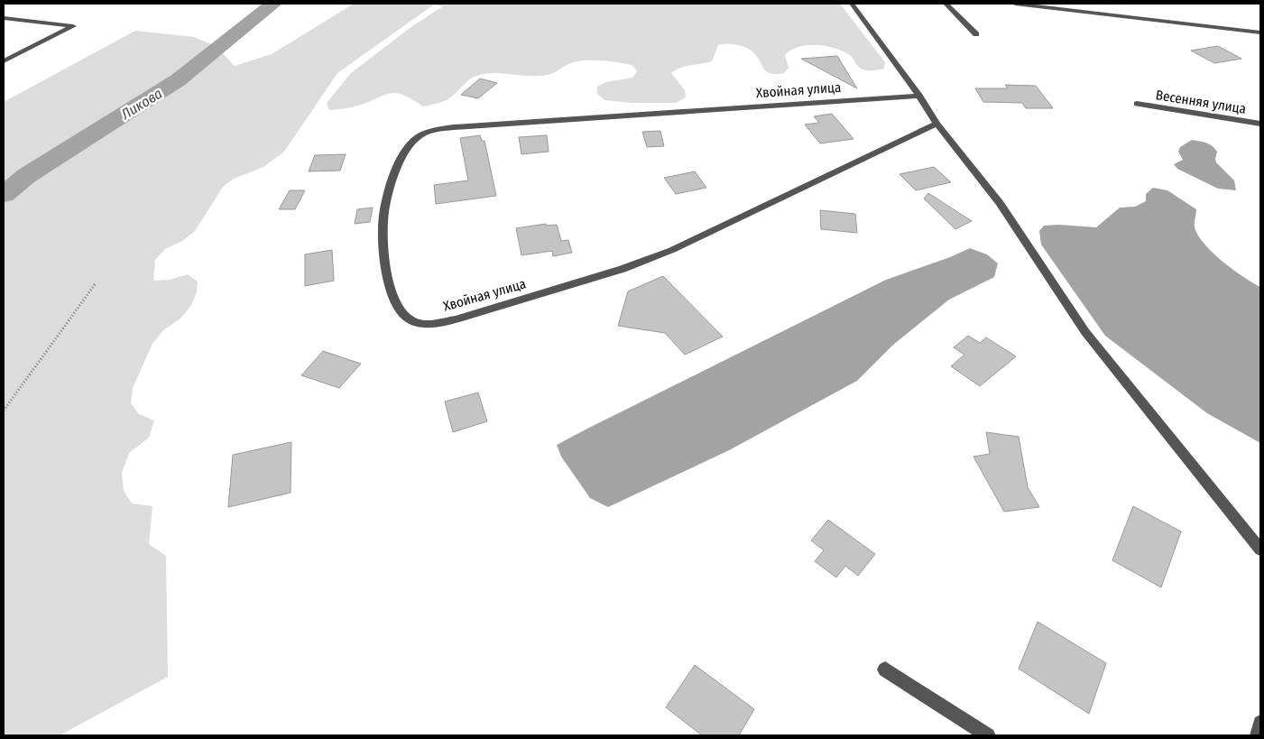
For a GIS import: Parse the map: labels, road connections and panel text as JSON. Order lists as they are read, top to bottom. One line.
{"streets":{"street":["Хвойная улица","Весенняя улица"]},"water":["Ликова"]}
